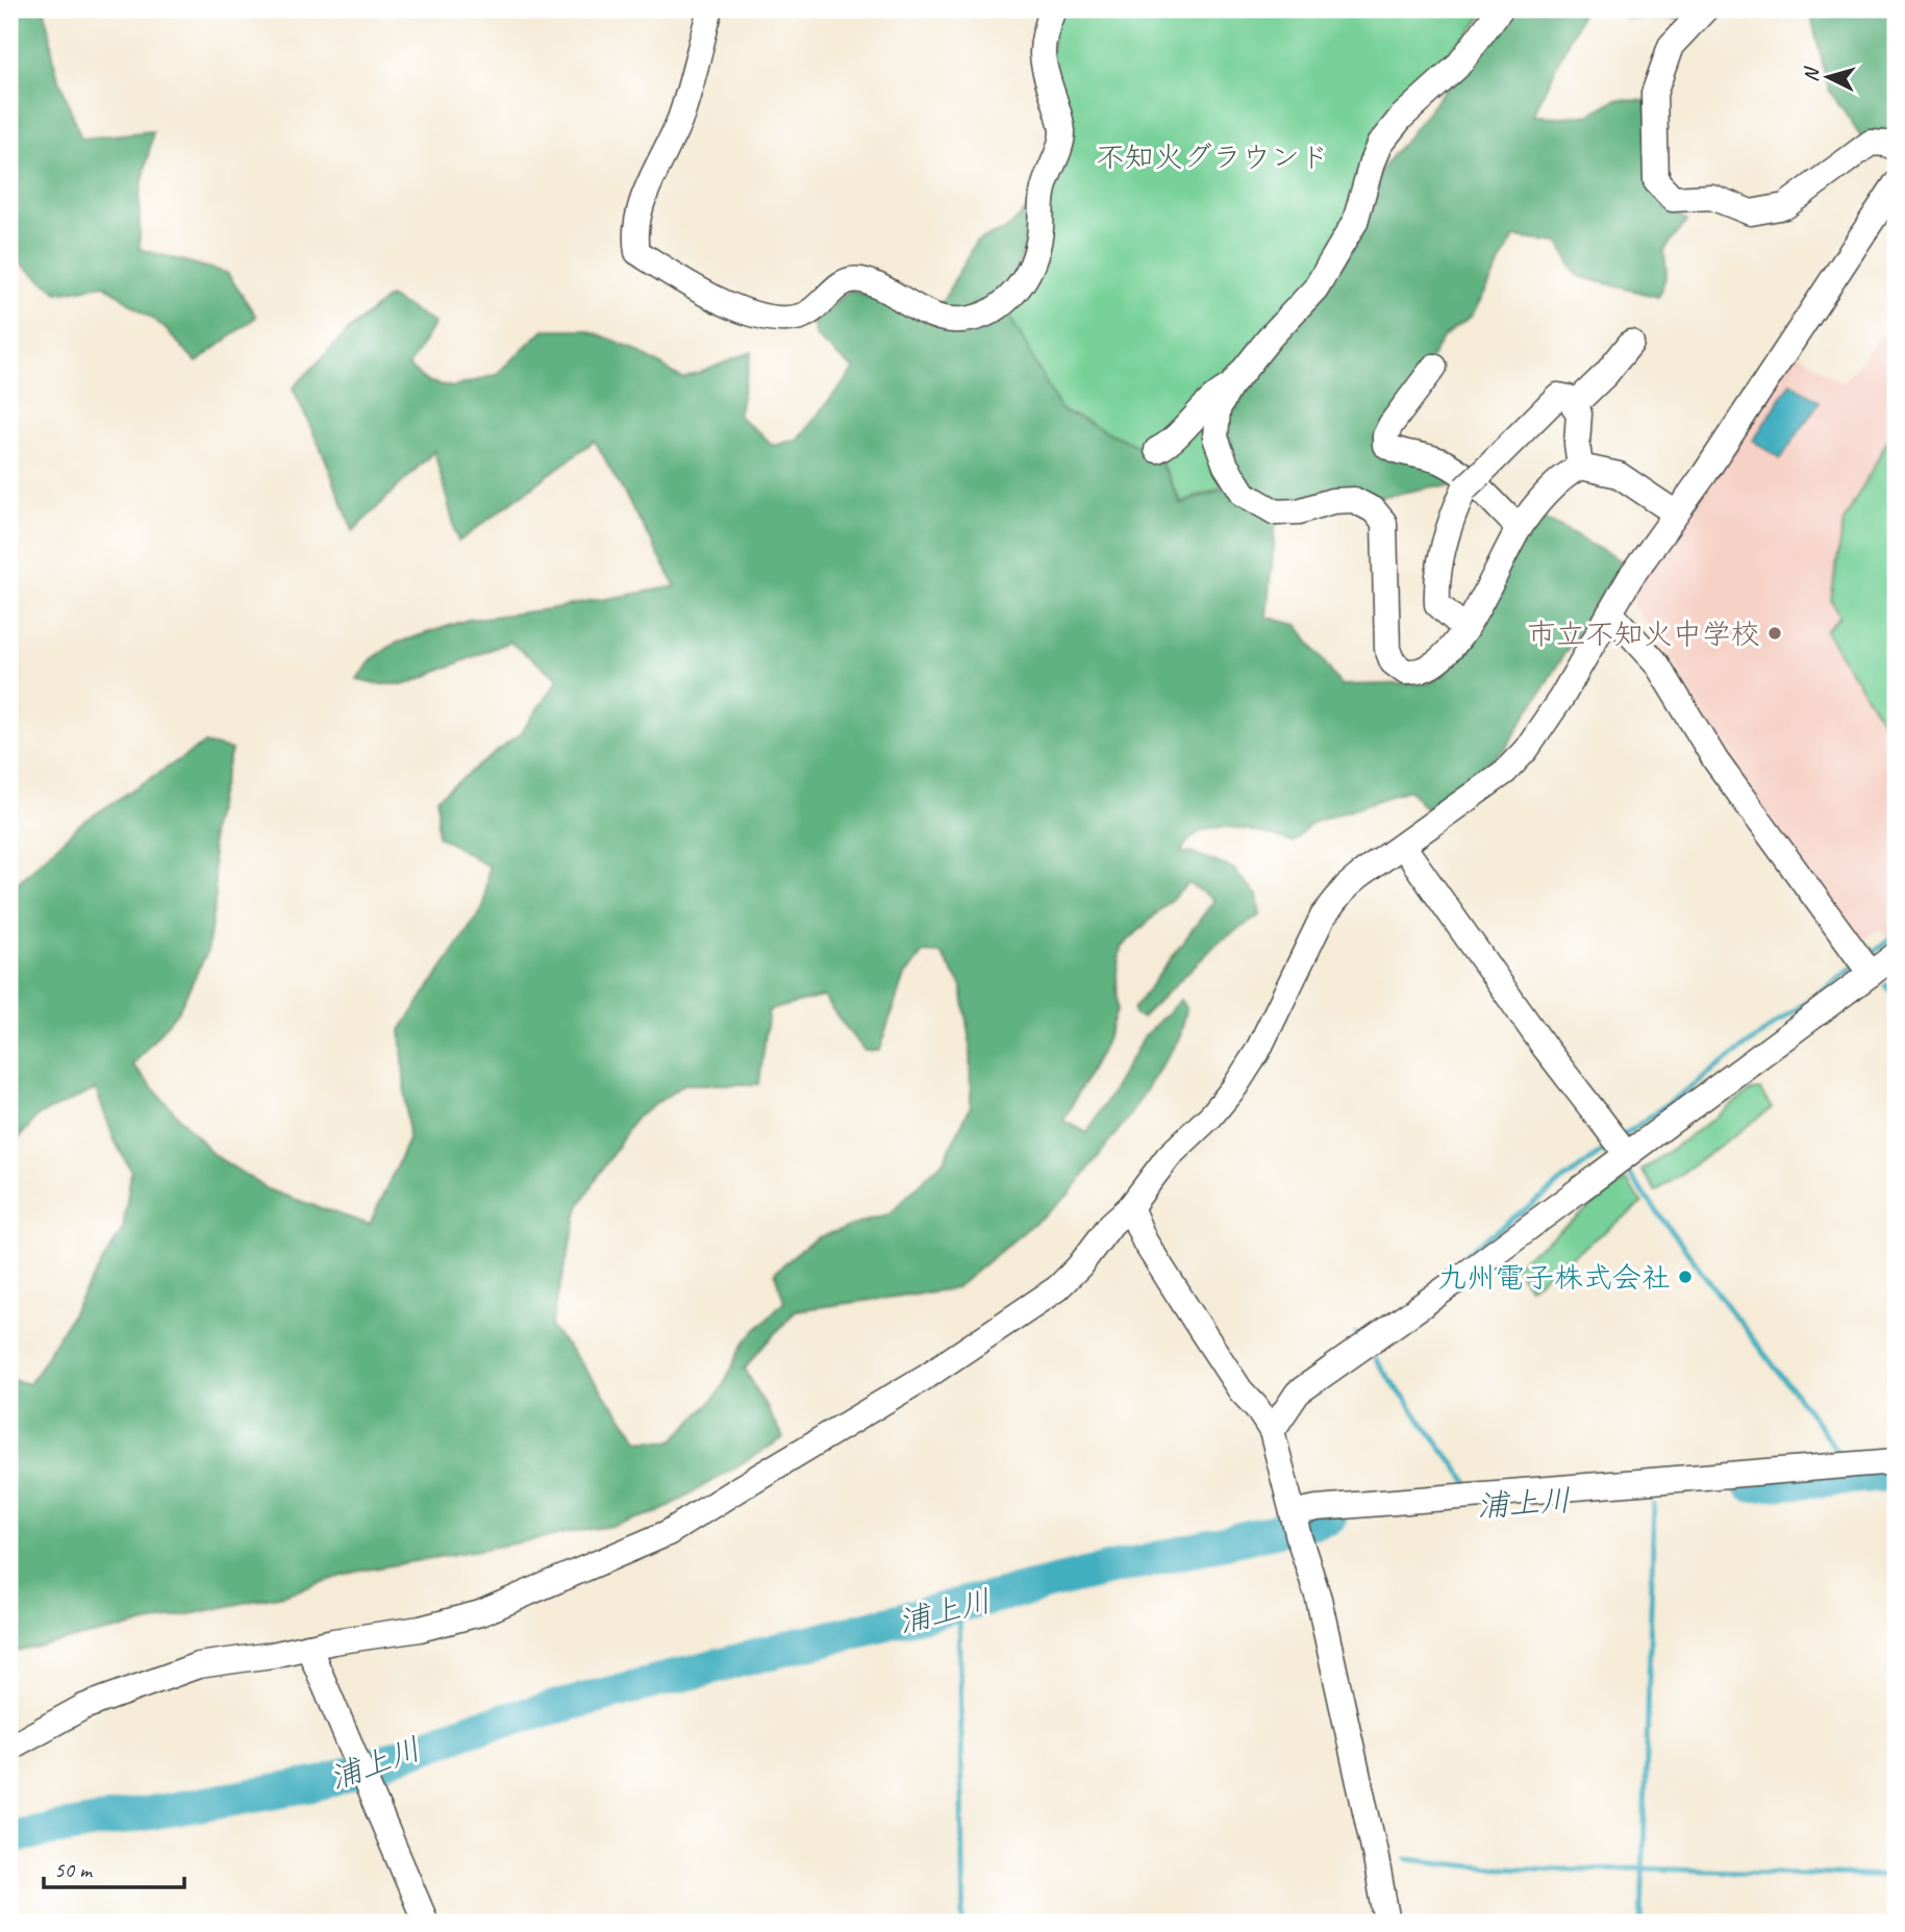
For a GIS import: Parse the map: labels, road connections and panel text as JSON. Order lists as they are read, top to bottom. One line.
{"water":["浦上川"],"parks":["不知火グラウンド"],"places":["市立不知火中学校","九州電子株式会社"],"scale_bar":"50 m","north":"left"}
